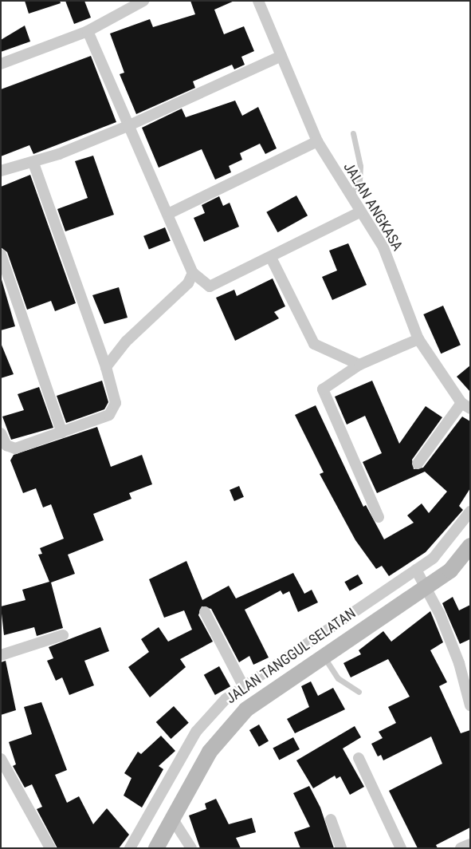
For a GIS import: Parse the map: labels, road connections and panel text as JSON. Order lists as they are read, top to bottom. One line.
{"streets":{"street":["JALAN ANGKASA","JALAN TANGGUL SELATAN"]}}
